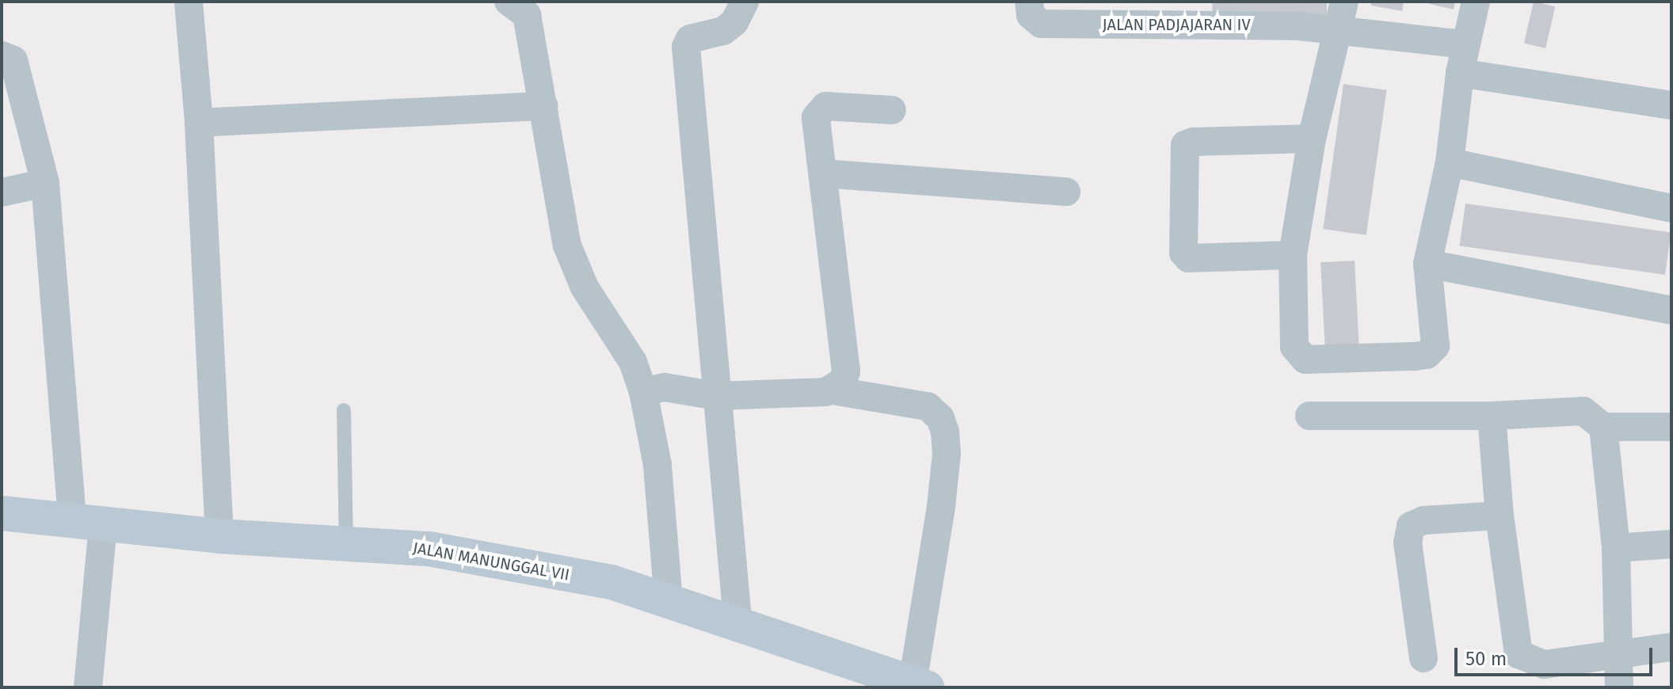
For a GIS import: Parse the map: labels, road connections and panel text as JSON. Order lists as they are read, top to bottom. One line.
{"streets":{"street":["JALAN PADJAJARAN IV","JALAN MANUNGGAL VII"]},"scale_bar":"50 m"}
